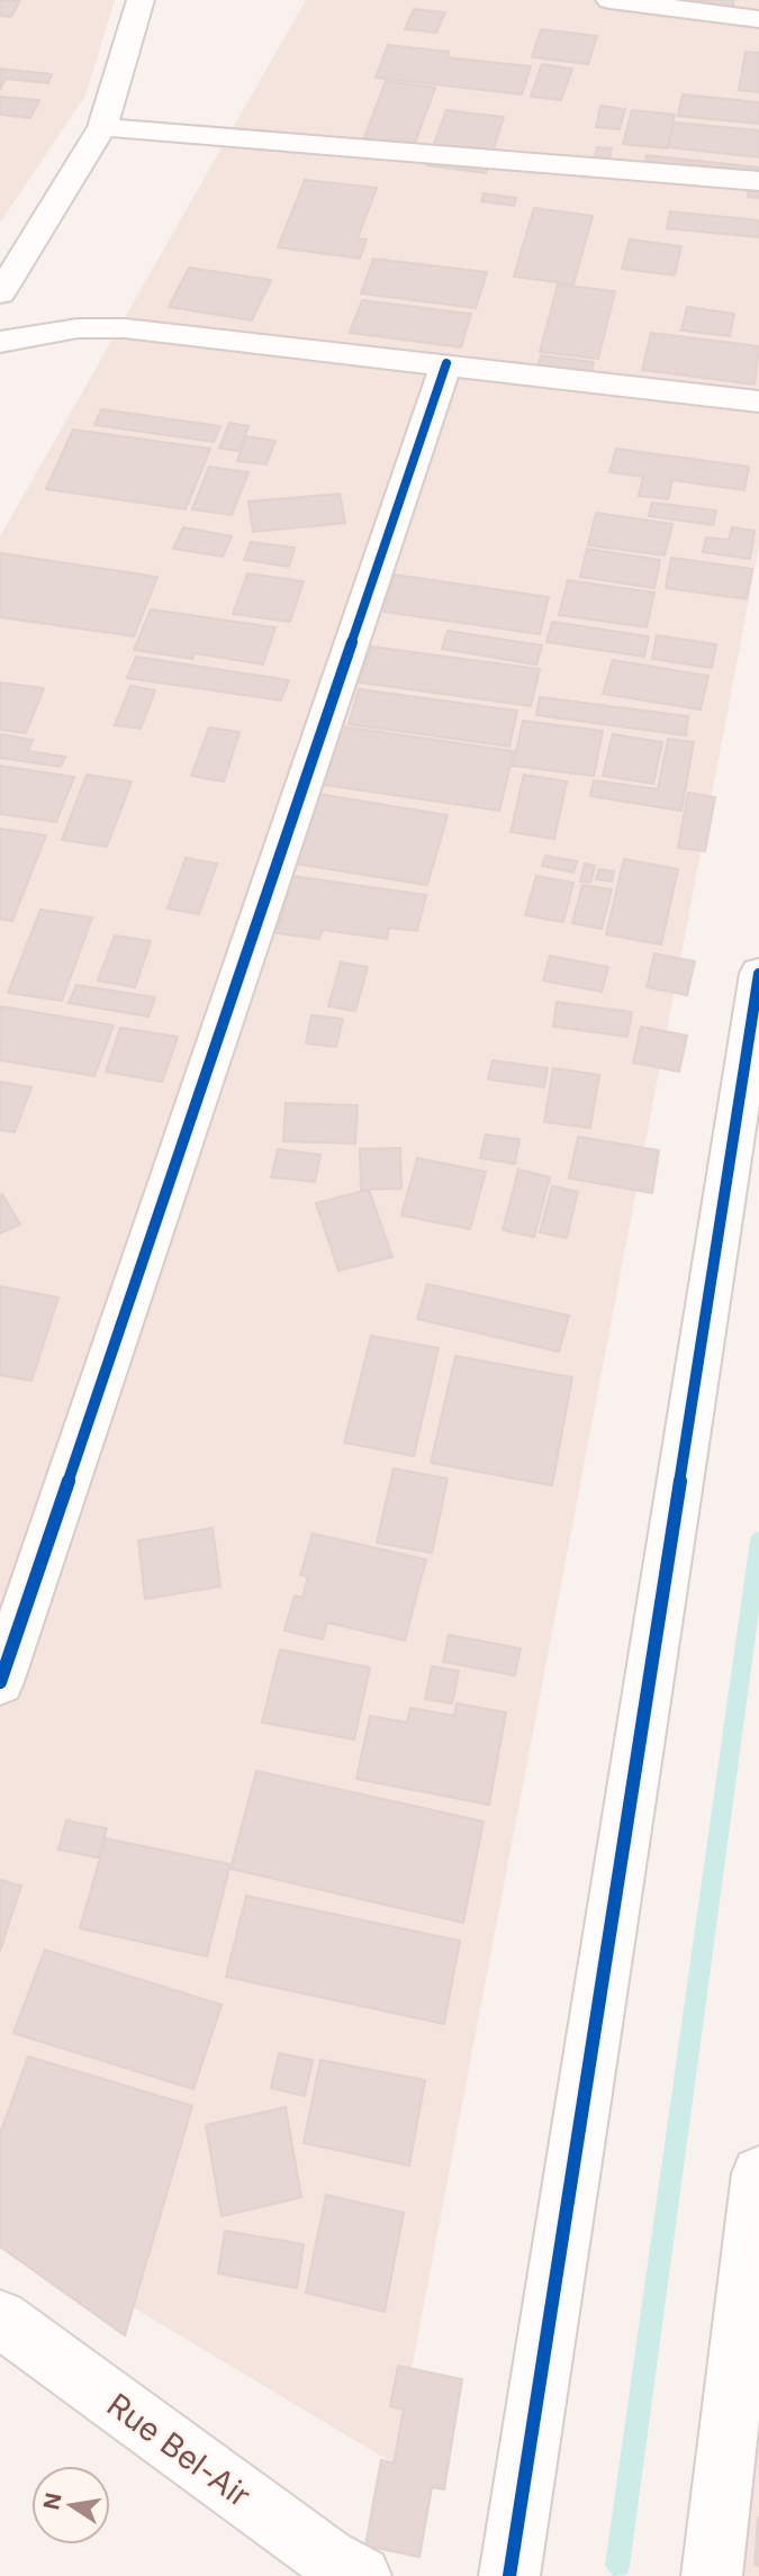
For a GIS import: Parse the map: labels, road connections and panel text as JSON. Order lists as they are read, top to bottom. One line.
{"streets":{"street":["Rue Bel-Air"]},"north":"left"}
